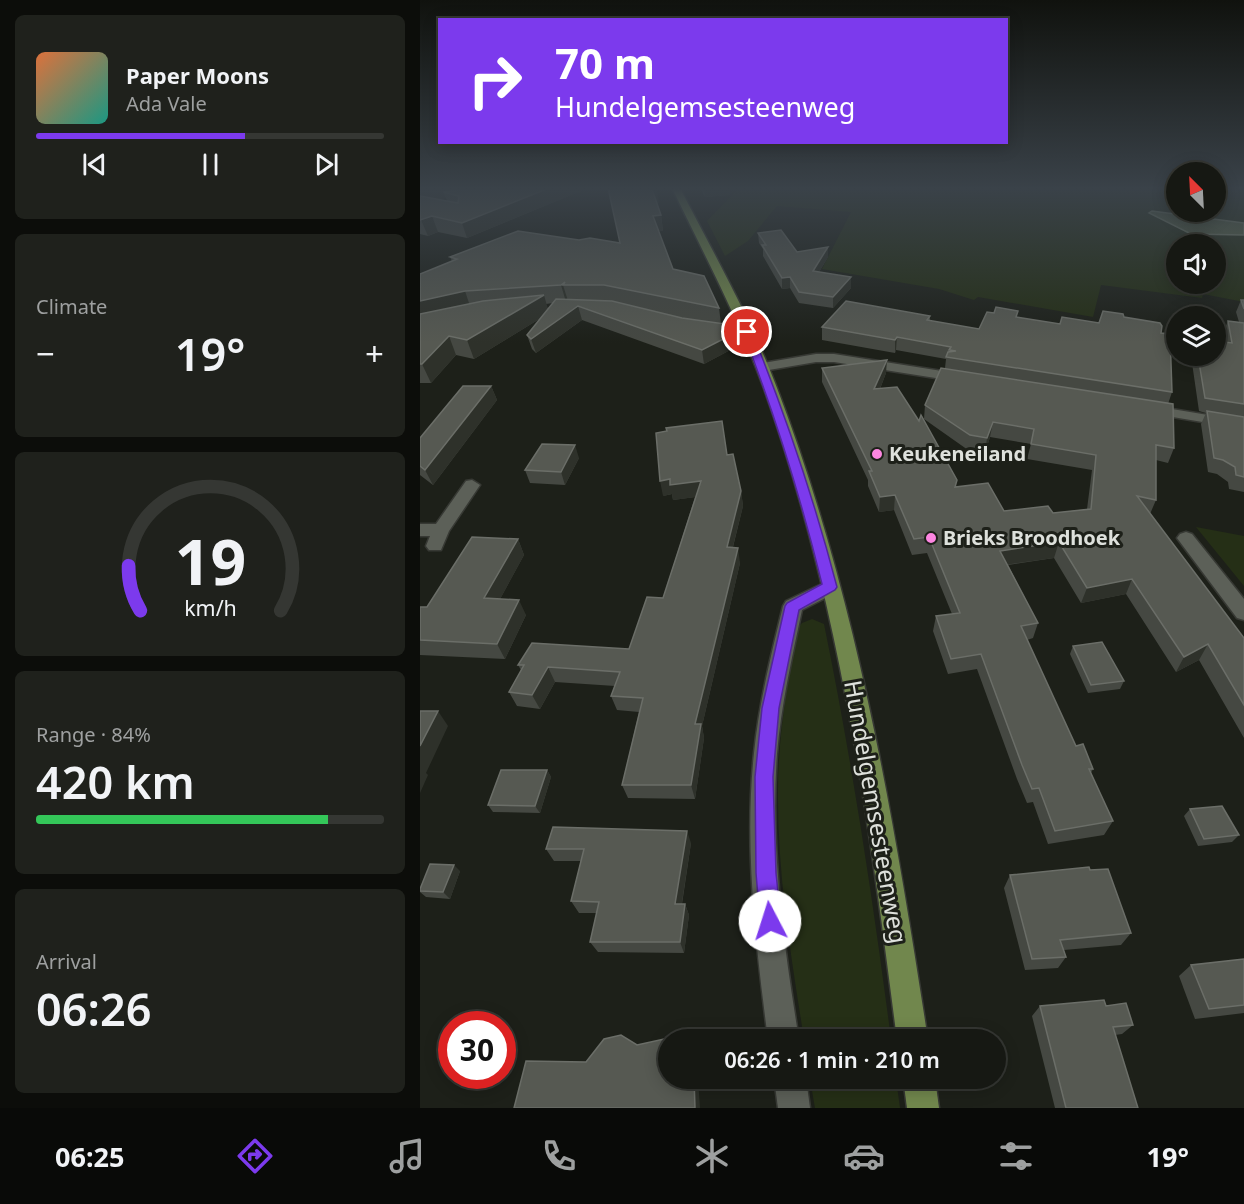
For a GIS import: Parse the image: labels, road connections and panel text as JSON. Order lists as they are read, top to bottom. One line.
{"streets":{"main road":["Hundelgemsesteenweg"]},"places":["Keukeneiland","Brieks Broodhoek"],"north":"top left","page":{"turn":["70 m","Hundelgemsesteenweg"],"song":["Paper Moons","Ada Vale"],"tile":["Climate",["Range · 84%","420 km"],["Arrival","06:26"]],"heat":["−","19°","+"],"limit":"30","trip":"06:26 · 1 min · 210 m","tabs":["06:25","19°"],"gauge":["19","km/h"]}}
